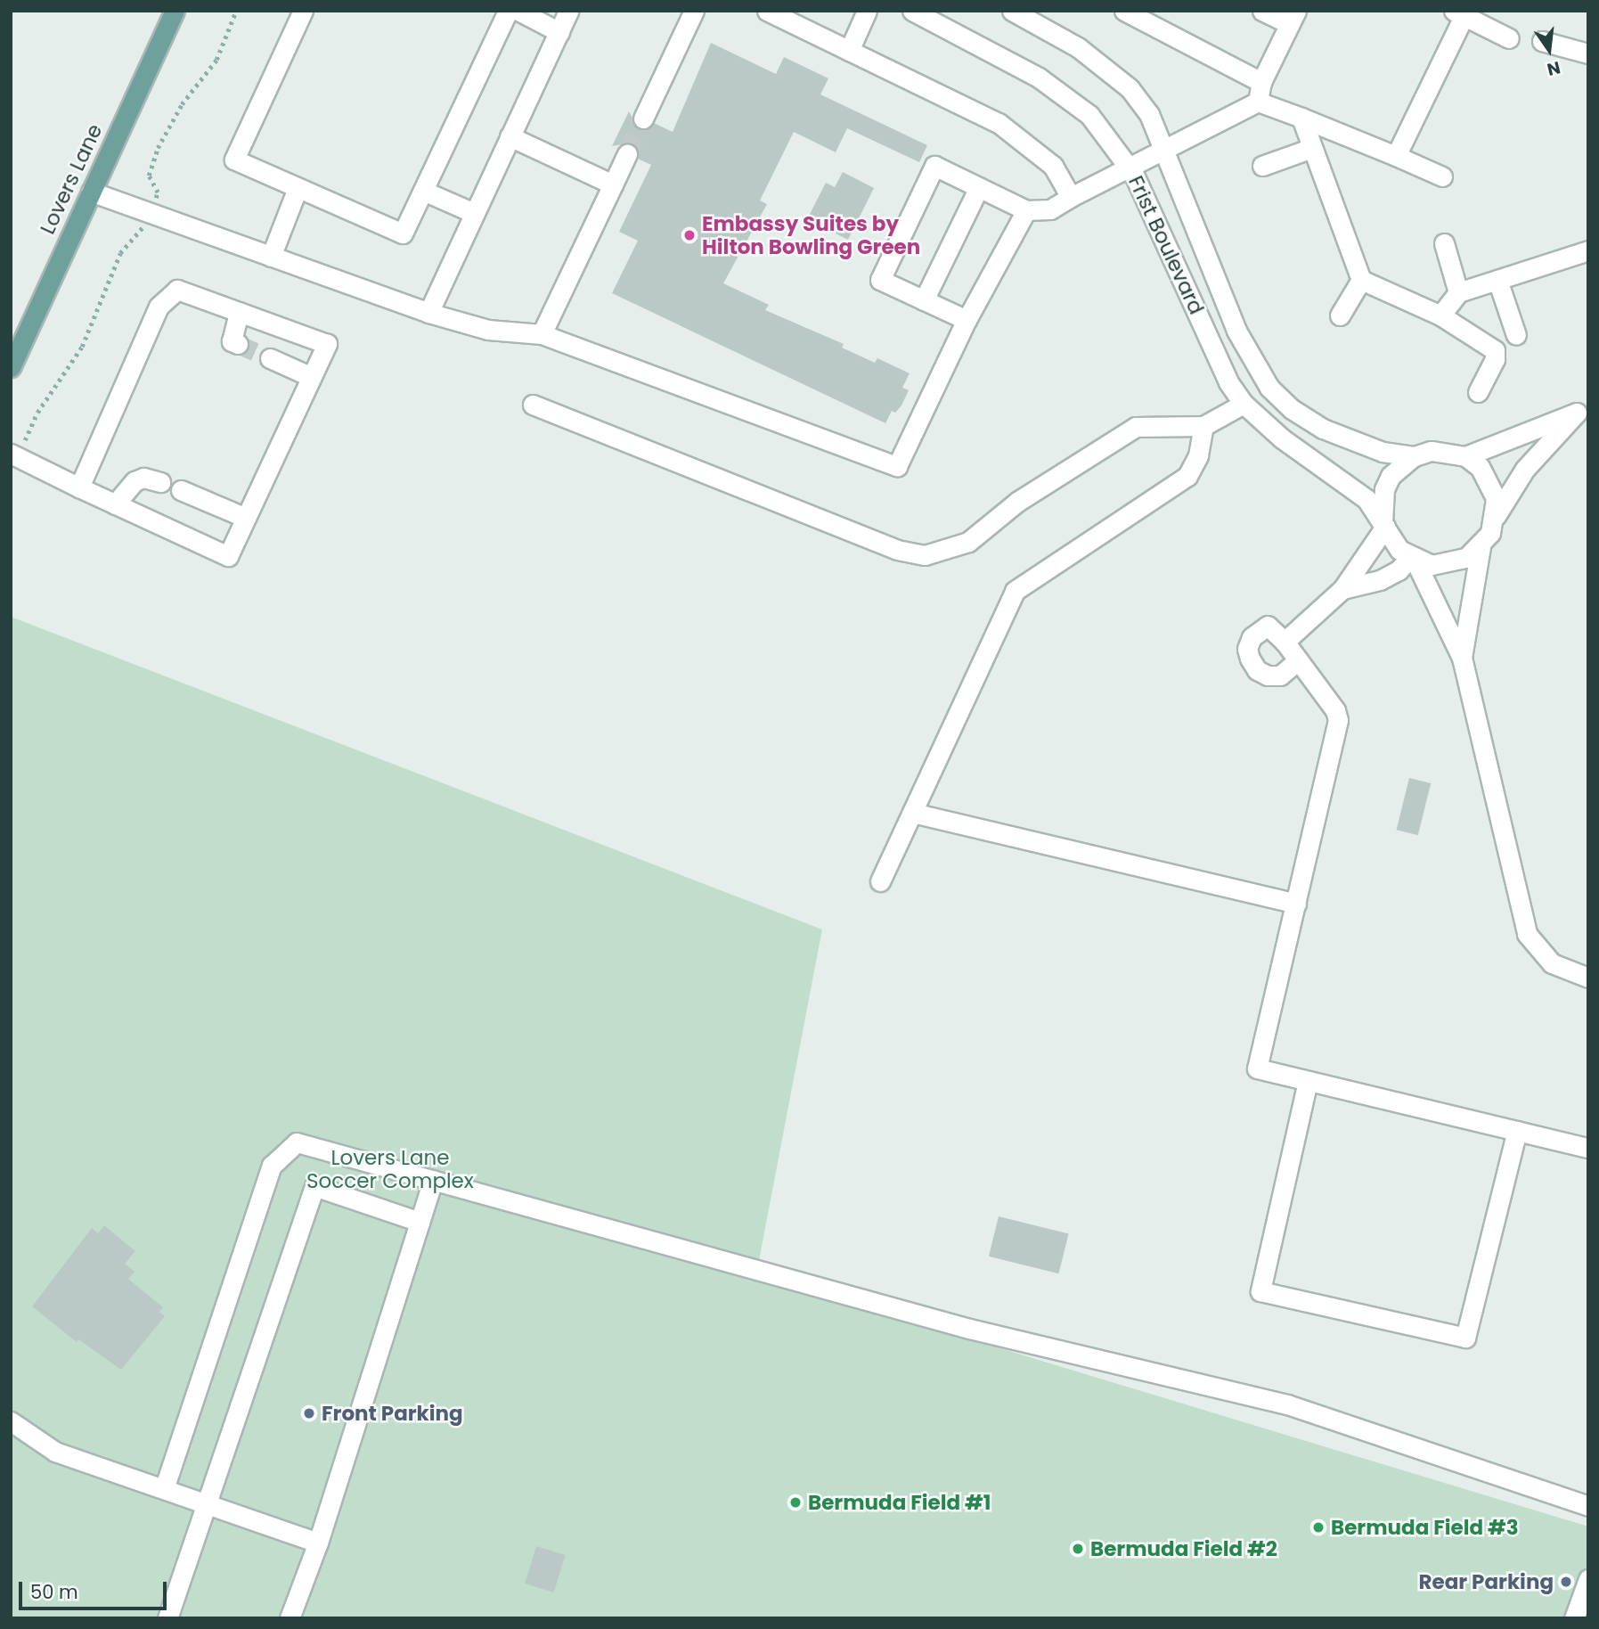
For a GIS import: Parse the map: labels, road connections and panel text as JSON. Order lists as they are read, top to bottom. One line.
{"streets":{"main road":["Lovers Lane"],"street":["Frist Boulevard"]},"parks":["Lovers Lane Soccer Complex"],"places":["Embassy Suites by Hilton Bowling Green","Front Parking","Bermuda Field #1","Bermuda Field #3","Bermuda Field #2","Rear Parking"],"scale_bar":"50 m","north":"bottom"}
